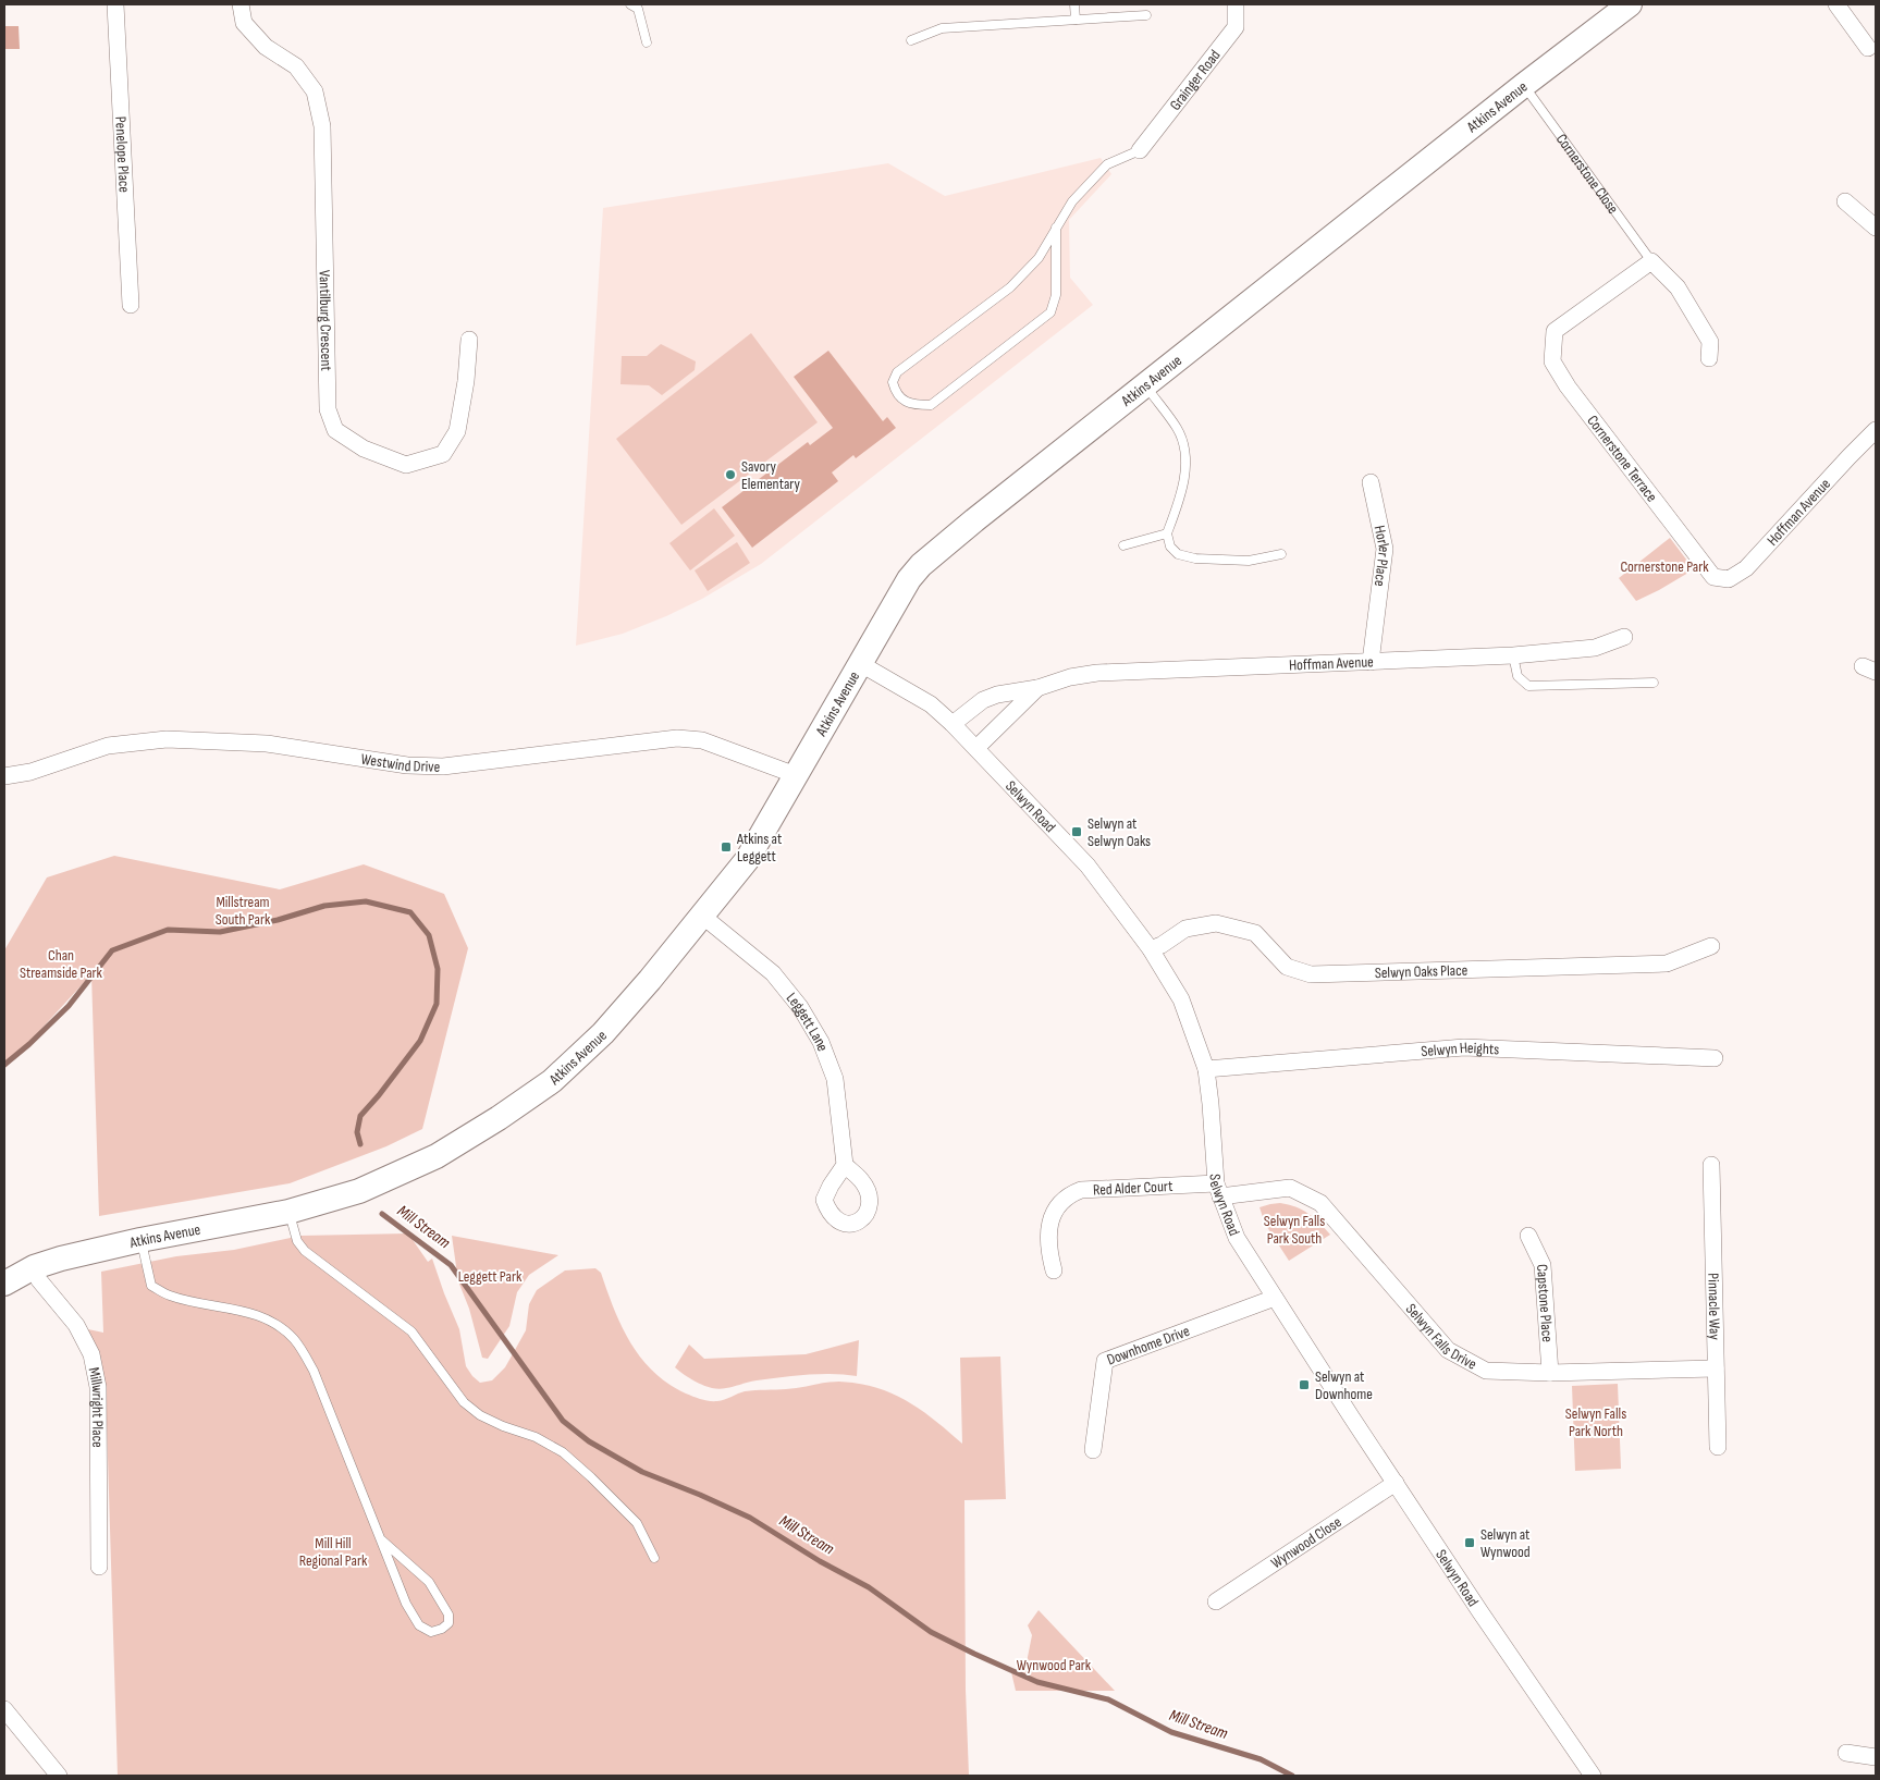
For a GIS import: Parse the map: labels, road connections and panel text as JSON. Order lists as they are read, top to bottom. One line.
{"streets":{"street":["Grainger Road","Atkins Avenue","Penelope Place","Cornerstone Close","Vantilburg Crescent","Cornerstone Terrace","Hoffman Avenue","Horler Place","Westwind Drive","Selwyn Road","Selwyn Oaks Place","Leggett Lane","Selwyn Heights","Red Alder Court","Capstone Place","Pinnacle Way","Selwyn Falls Drive","Downhome Drive","Millwright Place","Wynwood Close"]},"crossings":[["Atkins Avenue","Cornerstone Close"],["Atkins Avenue","Westwind Drive"],["Atkins Avenue","Selwyn Road"],["Atkins Avenue","Leggett Lane"],["Atkins Avenue","Millwright Place"],["Cornerstone Close","Cornerstone Terrace"],["Cornerstone Terrace","Hoffman Avenue"],["Hoffman Avenue","Horler Place"],["Hoffman Avenue","Selwyn Road"],["Selwyn Road","Selwyn Oaks Place"],["Selwyn Road","Selwyn Heights"],["Selwyn Road","Red Alder Court"],["Selwyn Road","Selwyn Falls Drive"],["Selwyn Road","Downhome Drive"],["Selwyn Road","Wynwood Close"],["Red Alder Court","Selwyn Falls Drive"],["Capstone Place","Selwyn Falls Drive"],["Pinnacle Way","Selwyn Falls Drive"]],"water":["Mill Stream"],"parks":["Cornerstone Park","Millstream South Park","Chan Streamside Park","Selwyn Falls Park South","Leggett Park","Selwyn Falls Park North","Mill Hill Regional Park","Wynwood Park"],"places":{"other":["Savory Elementary"],"transit":["Selwyn at Selwyn Oaks","Atkins at Leggett","Selwyn at Downhome","Selwyn at Wynwood"]}}
